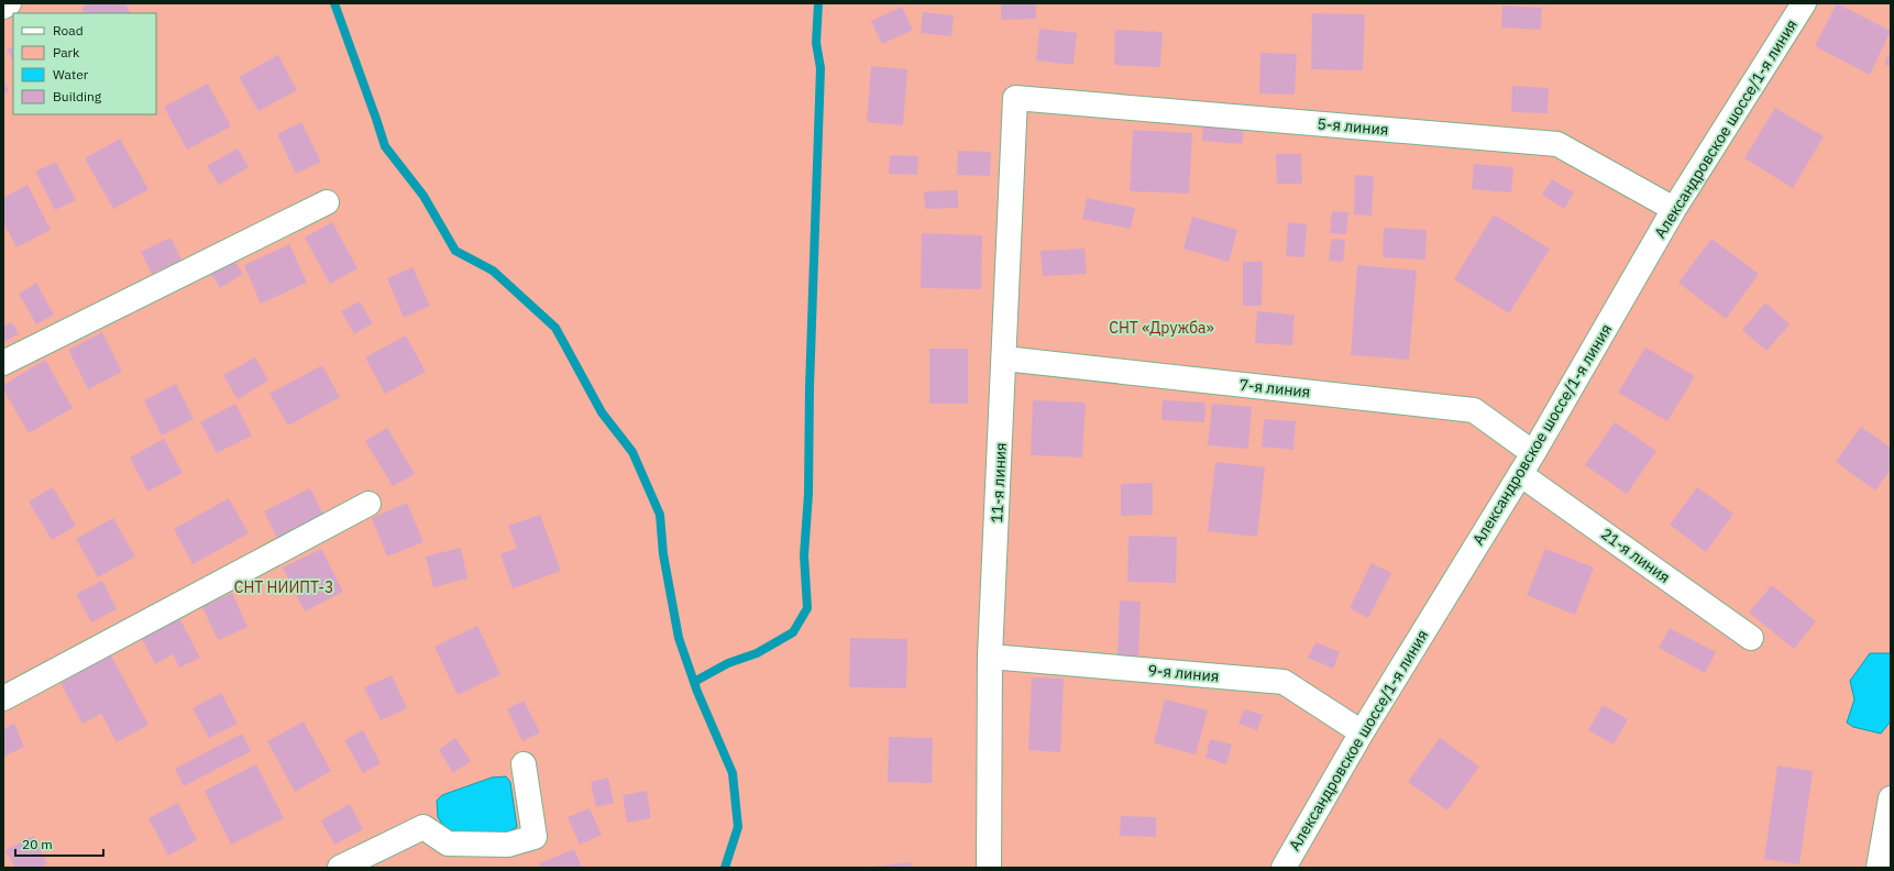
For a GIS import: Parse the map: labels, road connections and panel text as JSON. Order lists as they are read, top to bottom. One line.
{"streets":{"street":["5-я линия","Александровское шоссе/1-я линия","7-я линия","11-я линия","21-я линия","9-я линия"]},"crossings":[["5-я линия","Александровское шоссе/1-я линия"],["5-я линия","11-я линия"],["Александровское шоссе/1-я линия","7-я линия"],["Александровское шоссе/1-я линия","21-я линия"],["Александровское шоссе/1-я линия","9-я линия"],["7-я линия","11-я линия"],["11-я линия","9-я линия"]],"parks":["СНТ «Дружба»","СНТ НИИПТ-3"],"legend":["Road","Park","Water","Building"],"scale_bar":"20 m"}
